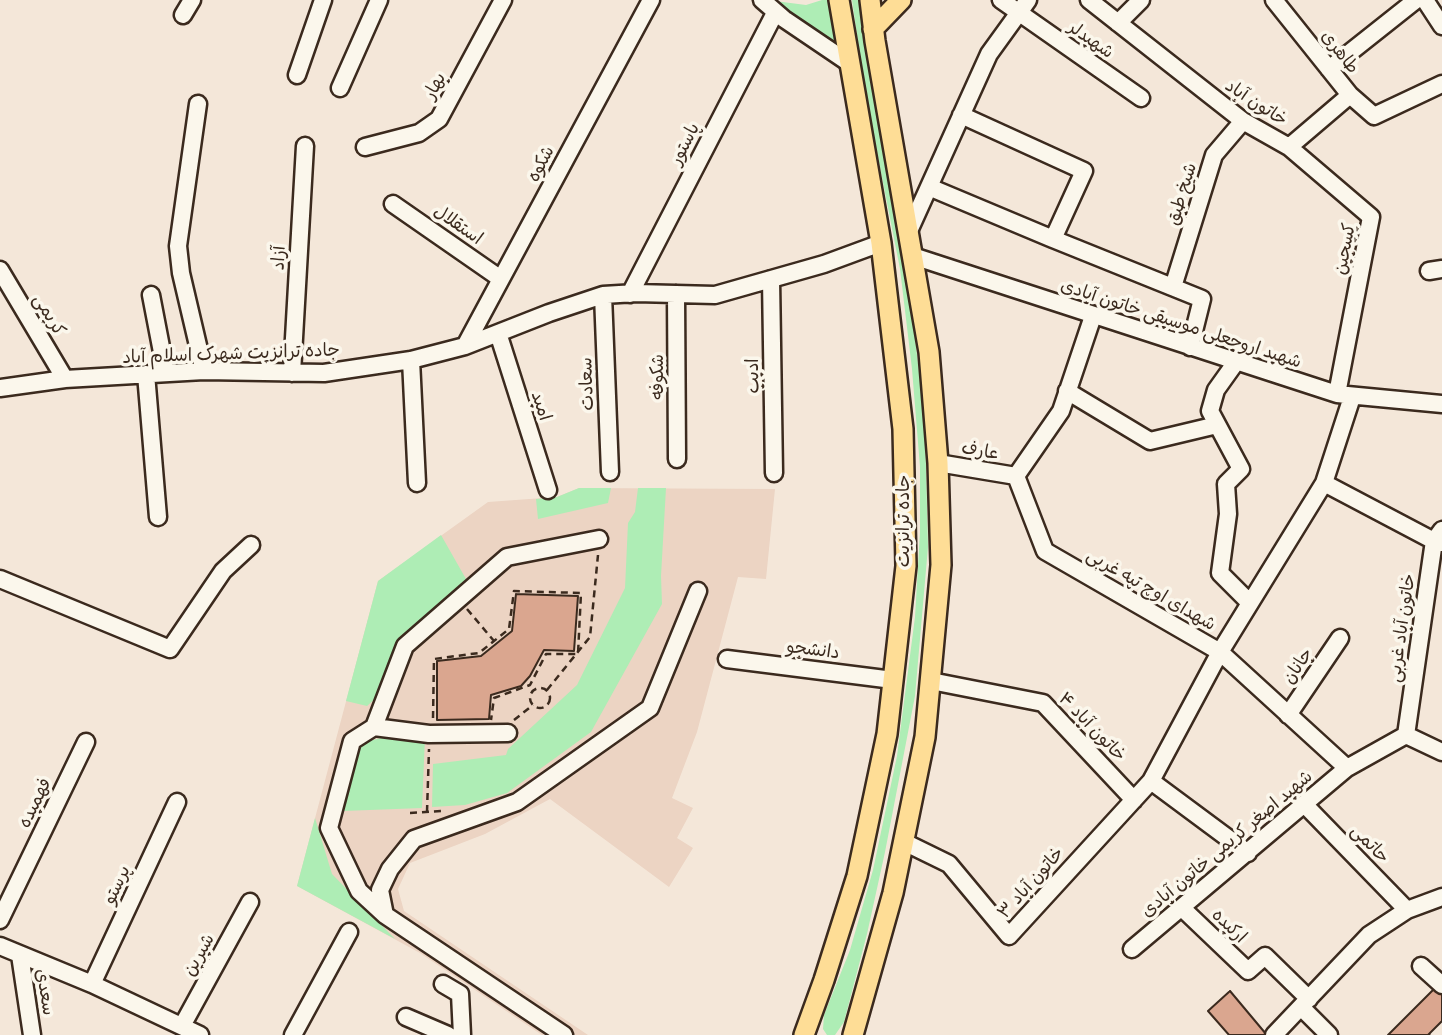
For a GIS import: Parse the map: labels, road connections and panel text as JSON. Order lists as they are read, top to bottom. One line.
{"streets":{"main road":["جاده ترانزیت"],"street":["شهیدلر","طاهری","بهار","خاتون آباد","پاستور","شکوه","شیخ طبق","استقلال","کِسِجین","آزاد","کریمی","شهید اروجعلی موسیقی خاتون آبادی","جاده ترانزیت شهرک اسلام آباد","ادیب","شکوفه","سعادت","امید","عارف","شهدای اوچ تپه غربی","خاتون آباد غربی","دانشجو","جانان","خاتون آباد ۴","فهمیده","شهید اصغر کریمی خاتون آبادی","حاتمی","خاتون آباد ۳","پرستو","ارکیده","شیرین","سعدی"]},"crossings":[["طاهری","خاتون آباد"],["خاتون آباد","شیخ طبق"],["خاتون آباد","کِسِجین"],["پاستور","جاده ترانزیت شهرک اسلام آباد"],["شکوه","استقلال"],["شکوه","جاده ترانزیت شهرک اسلام آباد"],["کِسِجین","شهید اروجعلی موسیقی خاتون آبادی"],["کِسِجین","خاتون آباد ۳"],["آزاد","جاده ترانزیت شهرک اسلام آباد"],["کریمی","جاده ترانزیت شهرک اسلام آباد"],["شهید اروجعلی موسیقی خاتون آبادی","جاده ترانزیت"],["شهید اروجعلی موسیقی خاتون آبادی","خاتون آباد ۳"],["جاده ترانزیت شهرک اسلام آباد","ادیب"],["جاده ترانزیت شهرک اسلام آباد","شکوفه"],["جاده ترانزیت شهرک اسلام آباد","سعادت"],["جاده ترانزیت شهرک اسلام آباد","امید"],["جاده ترانزیت شهرک اسلام آباد","جاده ترانزیت"],["عارف","جاده ترانزیت"],["عارف","شهدای اوچ تپه غربی"],["جاده ترانزیت","دانشجو"],["جاده ترانزیت","خاتون آباد ۴"],["جاده ترانزیت","خاتون آباد ۳"],["شهدای اوچ تپه غربی","جانان"],["شهدای اوچ تپه غربی","شهید اصغر کریمی خاتون آبادی"],["شهدای اوچ تپه غربی","خاتون آباد ۳"],["خاتون آباد ۴","خاتون آباد ۳"],["شهید اصغر کریمی خاتون آبادی","حاتمی"],["شهید اصغر کریمی خاتون آبادی","ارکیده"]]}
